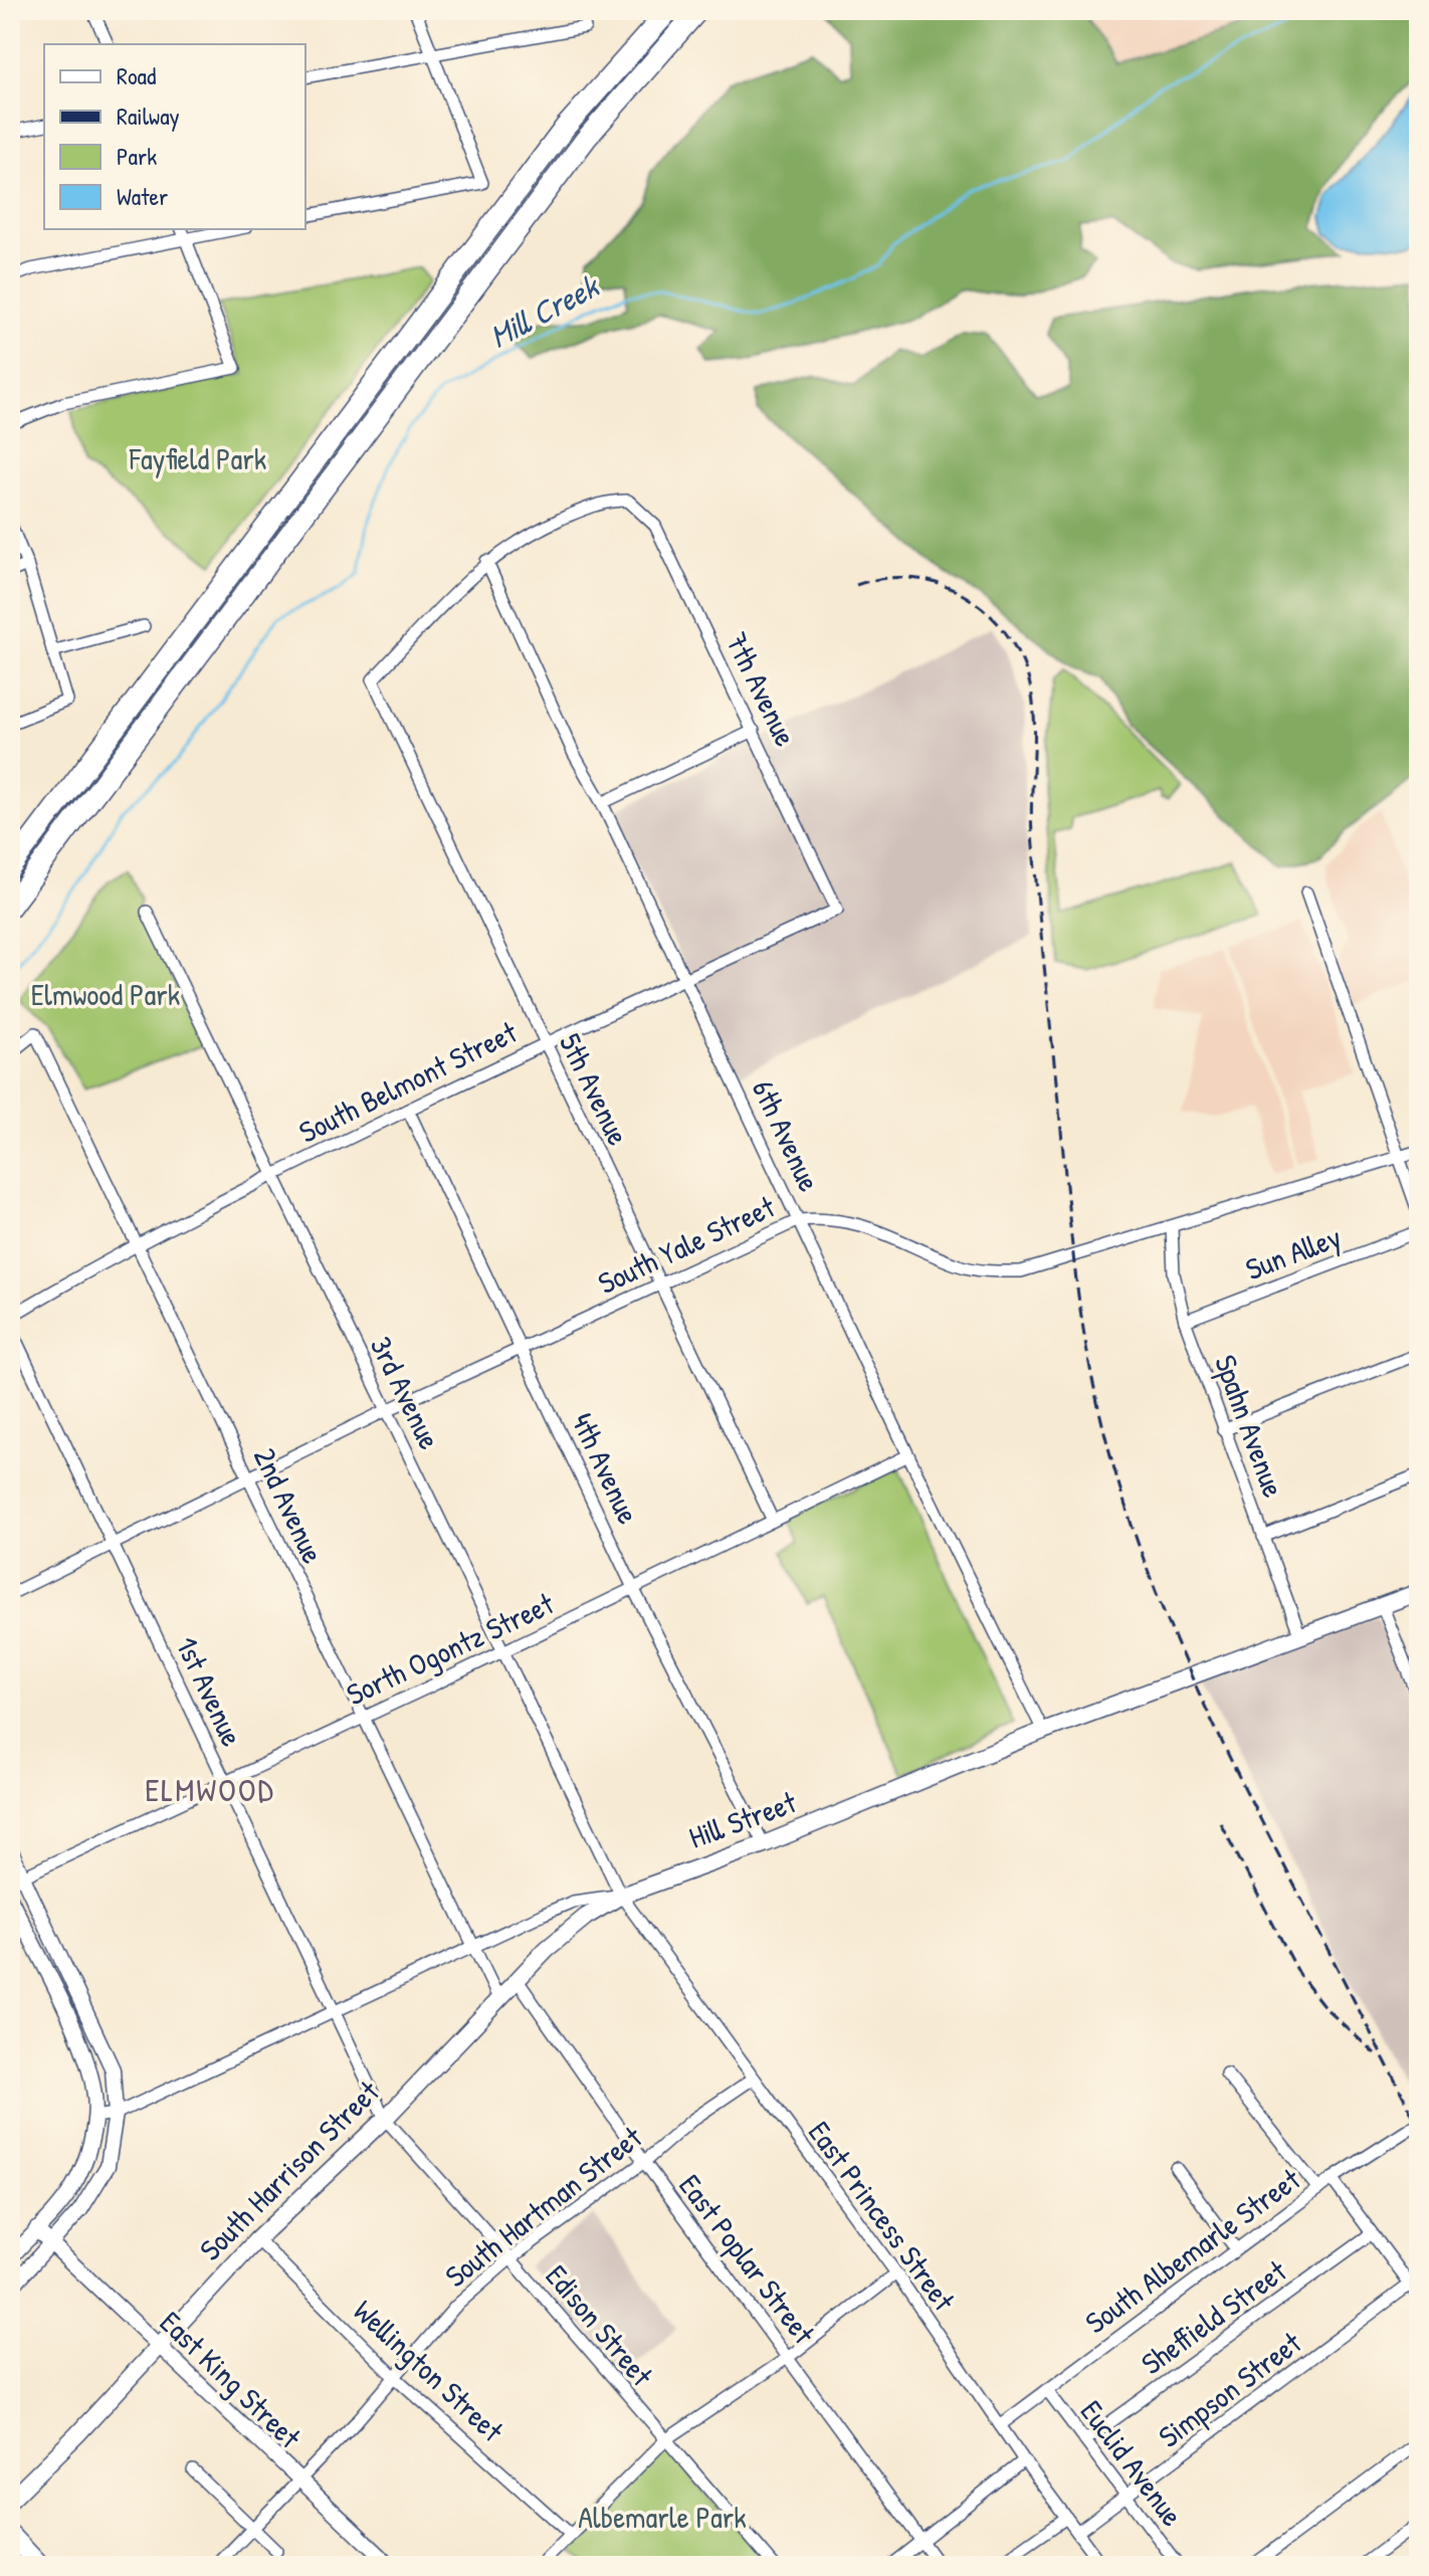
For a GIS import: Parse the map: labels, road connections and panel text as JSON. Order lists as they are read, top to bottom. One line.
{"streets":{"main road":["Hill Street","South Harrison Street"],"street":["7th Avenue","South Belmont Street","5th Avenue","6th Avenue","South Yale Street","Sun Alley","3rd Avenue","Spahn Avenue","4th Avenue","2nd Avenue","Sorth Ogontz Street","1st Avenue","South Hartman Street","East Princess Street","South Albemarle Street","East Poplar Street","Sheffield Street","Edison Street","Wellington Street","East King Street","Simpson Street","Euclid Avenue"]},"crossings":[["7th Avenue","South Belmont Street"],["7th Avenue","5th Avenue"],["7th Avenue","6th Avenue"],["South Belmont Street","5th Avenue"],["South Belmont Street","6th Avenue"],["South Belmont Street","3rd Avenue"],["South Belmont Street","4th Avenue"],["South Belmont Street","2nd Avenue"],["5th Avenue","6th Avenue"],["5th Avenue","South Yale Street"],["5th Avenue","Sorth Ogontz Street"],["6th Avenue","South Yale Street"],["6th Avenue","Sorth Ogontz Street"],["6th Avenue","Hill Street"],["South Yale Street","3rd Avenue"],["South Yale Street","Spahn Avenue"],["South Yale Street","4th Avenue"],["South Yale Street","2nd Avenue"],["South Yale Street","1st Avenue"],["Sun Alley","Spahn Avenue"],["3rd Avenue","Sorth Ogontz Street"],["3rd Avenue","Hill Street"],["3rd Avenue","South Harrison Street"],["3rd Avenue","East Princess Street"],["Spahn Avenue","Hill Street"],["4th Avenue","Sorth Ogontz Street"],["4th Avenue","Hill Street"],["2nd Avenue","Sorth Ogontz Street"],["2nd Avenue","Hill Street"],["2nd Avenue","South Harrison Street"],["Sorth Ogontz Street","1st Avenue"],["1st Avenue","Hill Street"],["1st Avenue","South Harrison Street"],["1st Avenue","Edison Street"],["Hill Street","South Harrison Street"],["Hill Street","East Princess Street"],["South Harrison Street","East Princess Street"],["South Harrison Street","East Poplar Street"],["South Harrison Street","Edison Street"],["South Harrison Street","Wellington Street"],["South Harrison Street","East King Street"],["South Hartman Street","East Princess Street"],["South Hartman Street","East Poplar Street"],["South Hartman Street","Edison Street"],["South Hartman Street","Wellington Street"],["South Hartman Street","East King Street"],["East Princess Street","South Albemarle Street"],["East Princess Street","Simpson Street"],["South Albemarle Street","Euclid Avenue"],["Sheffield Street","Euclid Avenue"],["Simpson Street","Euclid Avenue"]],"districts":["ELMWOOD"],"water":["Mill Creek"],"parks":["Fayfield Park","Elmwood Park","Albemarle Park"],"legend":["Road","Railway","Park","Water"]}
